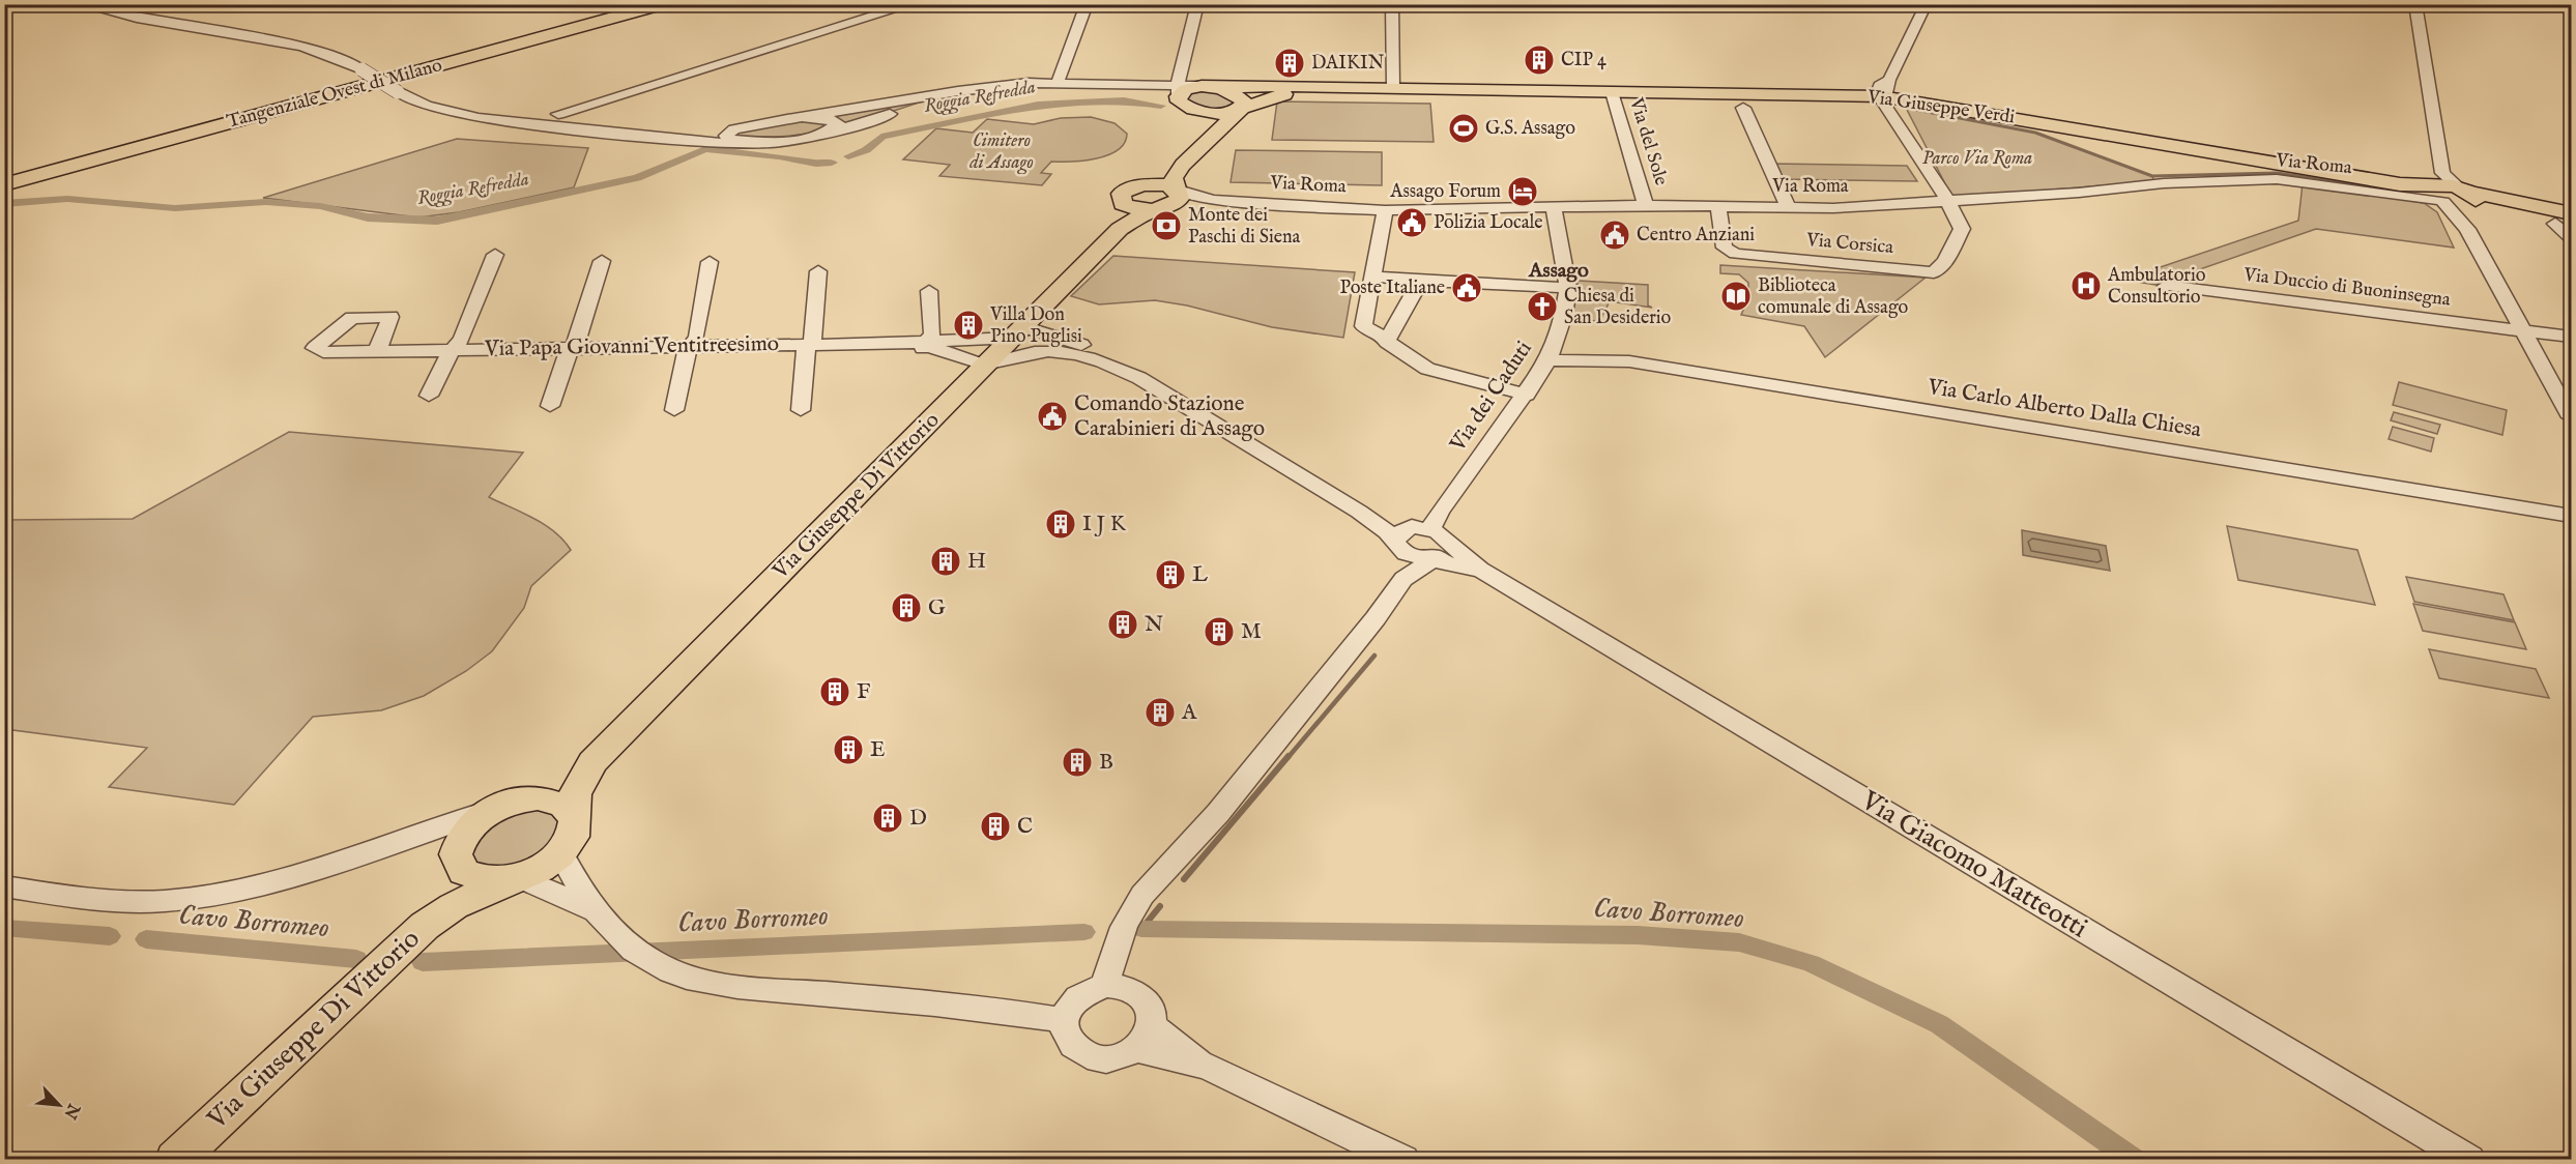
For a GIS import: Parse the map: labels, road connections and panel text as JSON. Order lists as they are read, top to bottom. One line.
{"streets":{"highway":["Tangenziale Ovest di Milano"],"main road":["Via Giuseppe Verdi","Via Giuseppe Di Vittorio"],"street":["Via del Sole","Via Roma","Via Corsica","Via Duccio di Buoninsegna","Via Papa Giovanni Ventitreesimo","Via dei Caduti","Via Carlo Alberto Dalla Chiesa","Via Giacomo Matteotti"]},"crossings":[["Via Giuseppe Verdi","Via del Sole"],["Via Giuseppe Verdi","Via Roma"],["Via del Sole","Via Roma"],["Via Roma","Via Corsica"],["Via Roma","Via dei Caduti"],["Via Roma","Via Giuseppe Di Vittorio"],["Via Papa Giovanni Ventitreesimo","Via dei Caduti"],["Via Papa Giovanni Ventitreesimo","Via Giuseppe Di Vittorio"],["Via Papa Giovanni Ventitreesimo","Via Giacomo Matteotti"],["Via dei Caduti","Via Carlo Alberto Dalla Chiesa"],["Via dei Caduti","Via Giacomo Matteotti"]],"districts":["Assago"],"water":["Roggia Refredda","Cavo Borromeo"],"parks":["Cimitero di Assago","Parco Via Roma"],"places":{"building":["CIP 4","DAIKIN","Villa Don Pino Puglisi","I J K","H","L","G","N","M","F","A","E","B","D","C"],"sports":["G.S. Assago"],"hotel":["Assago Forum"],"public building":["Polizia Locale","Centro Anziani","Poste Italiane","Comando Stazione Carabinieri di Assago"],"bank":["Monte dei Paschi di Siena"],"hospital":["Ambulatorio Consultorio"],"library":["Biblioteca comunale di Assago"],"church":["Chiesa di San Desiderio"]},"north":"bottom right"}
